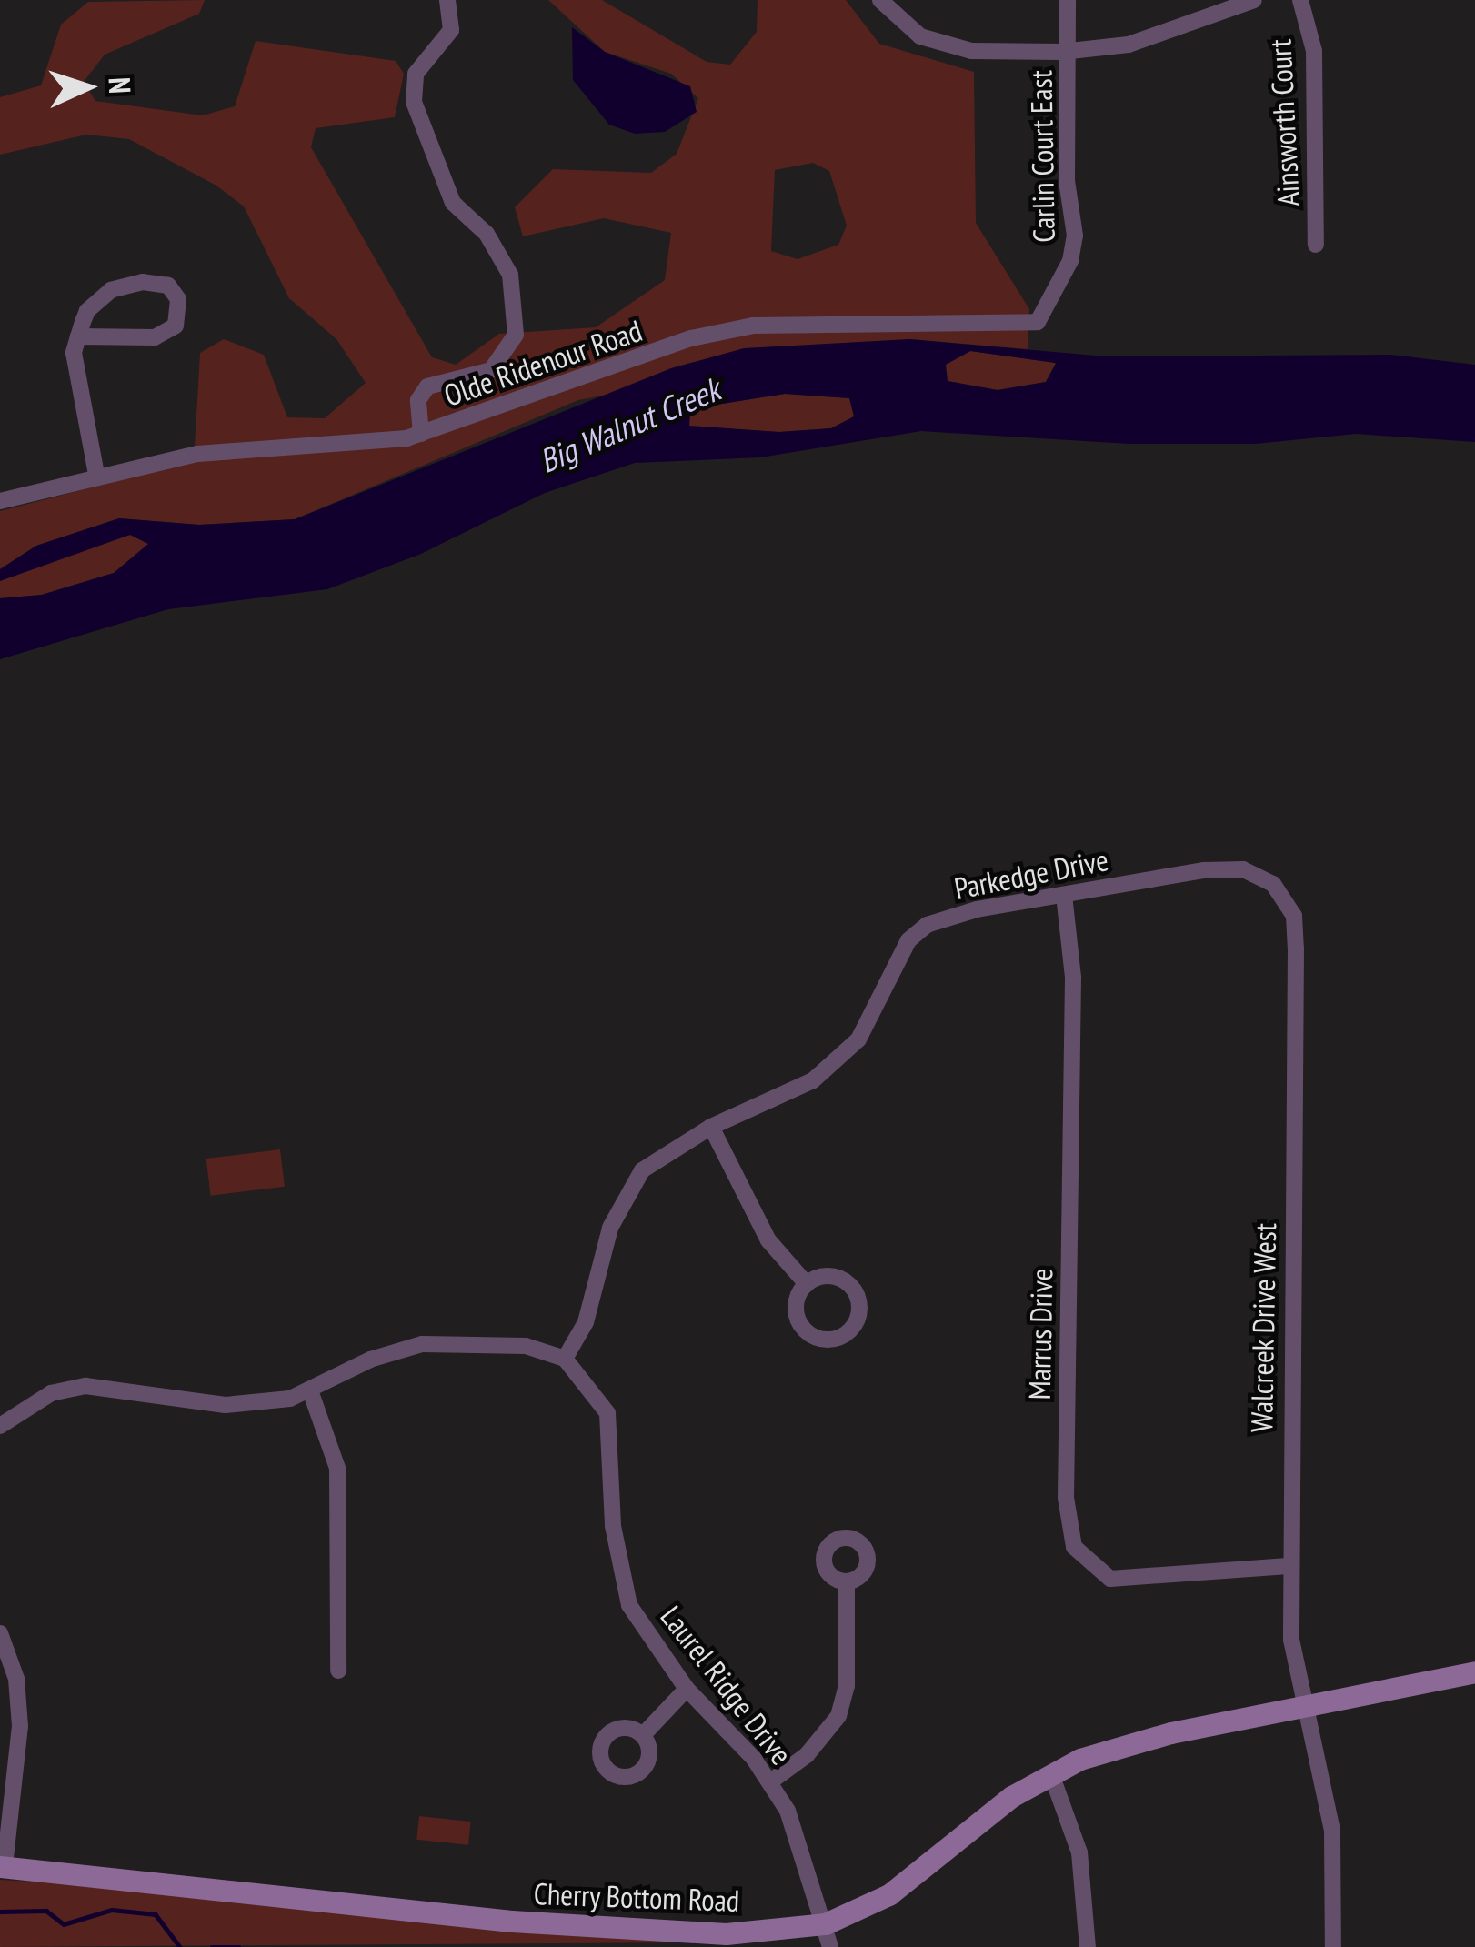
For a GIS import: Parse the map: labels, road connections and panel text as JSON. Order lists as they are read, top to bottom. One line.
{"streets":{"main road":["Cherry Bottom Road"],"street":["Ainsworth Court","Carlin Court East","Olde Ridenour Road","Parkedge Drive","Walcreek Drive West","Marrus Drive","Laurel Ridge Drive"]},"crossings":[["Carlin Court East","Olde Ridenour Road"],["Parkedge Drive","Walcreek Drive West"],["Parkedge Drive","Marrus Drive"],["Parkedge Drive","Laurel Ridge Drive"],["Walcreek Drive West","Marrus Drive"],["Walcreek Drive West","Cherry Bottom Road"],["Laurel Ridge Drive","Cherry Bottom Road"]],"water":["Big Walnut Creek"],"north":"right"}
